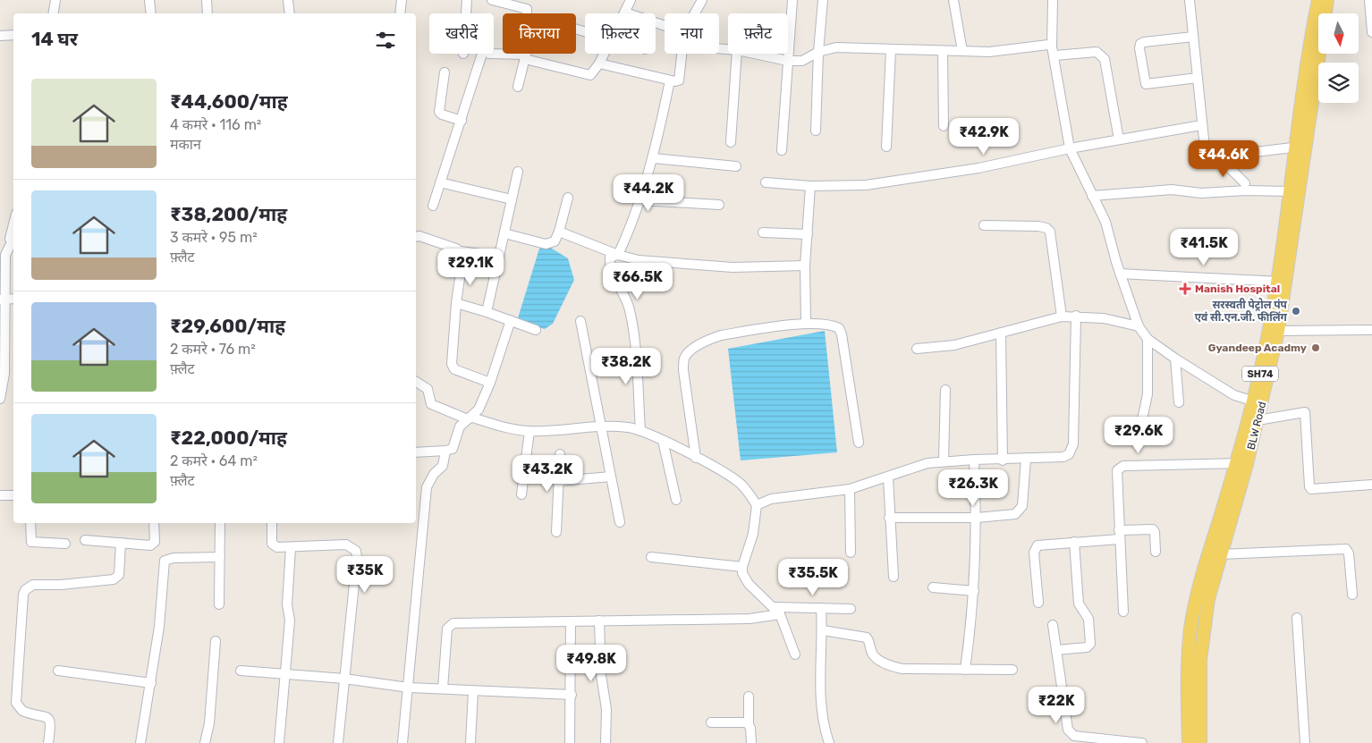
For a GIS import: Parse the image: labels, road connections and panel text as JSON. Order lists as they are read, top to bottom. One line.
{"streets":{"main road":["SH74","BLW Road"]},"crossings":[["SH74","BLW Road"]],"places":{"health":["Manish Hospital"],"other":["सरस्वती पेट्रोल पंप एवं सी.एन.जी. फीलिंग","Gyandeep Acadmy"]},"north":"bottom","page":{"chip":["खरीदें","किराया","फ़िल्टर","नया","फ़्लैट"],"heading":"14 घर","list":[{"name":"₹44,600/माह","note":"4 कमरे · 116 m² · मकान"},{"name":"₹38,200/माह","note":"3 कमरे · 95 m² · फ़्लैट"},{"name":"₹29,600/माह","note":"2 कमरे · 76 m² · फ़्लैट"},{"name":"₹22,000/माह","note":"2 कमरे · 64 m² · फ़्लैट"}],"price":["₹42.9K","₹44.6K","₹44.2K","₹41.5K","₹29.1K","₹66.5K","₹38.2K","₹29.6K","₹43.2K","₹26.3K","₹35K","₹35.5K","₹49.8K","₹22K"]}}
